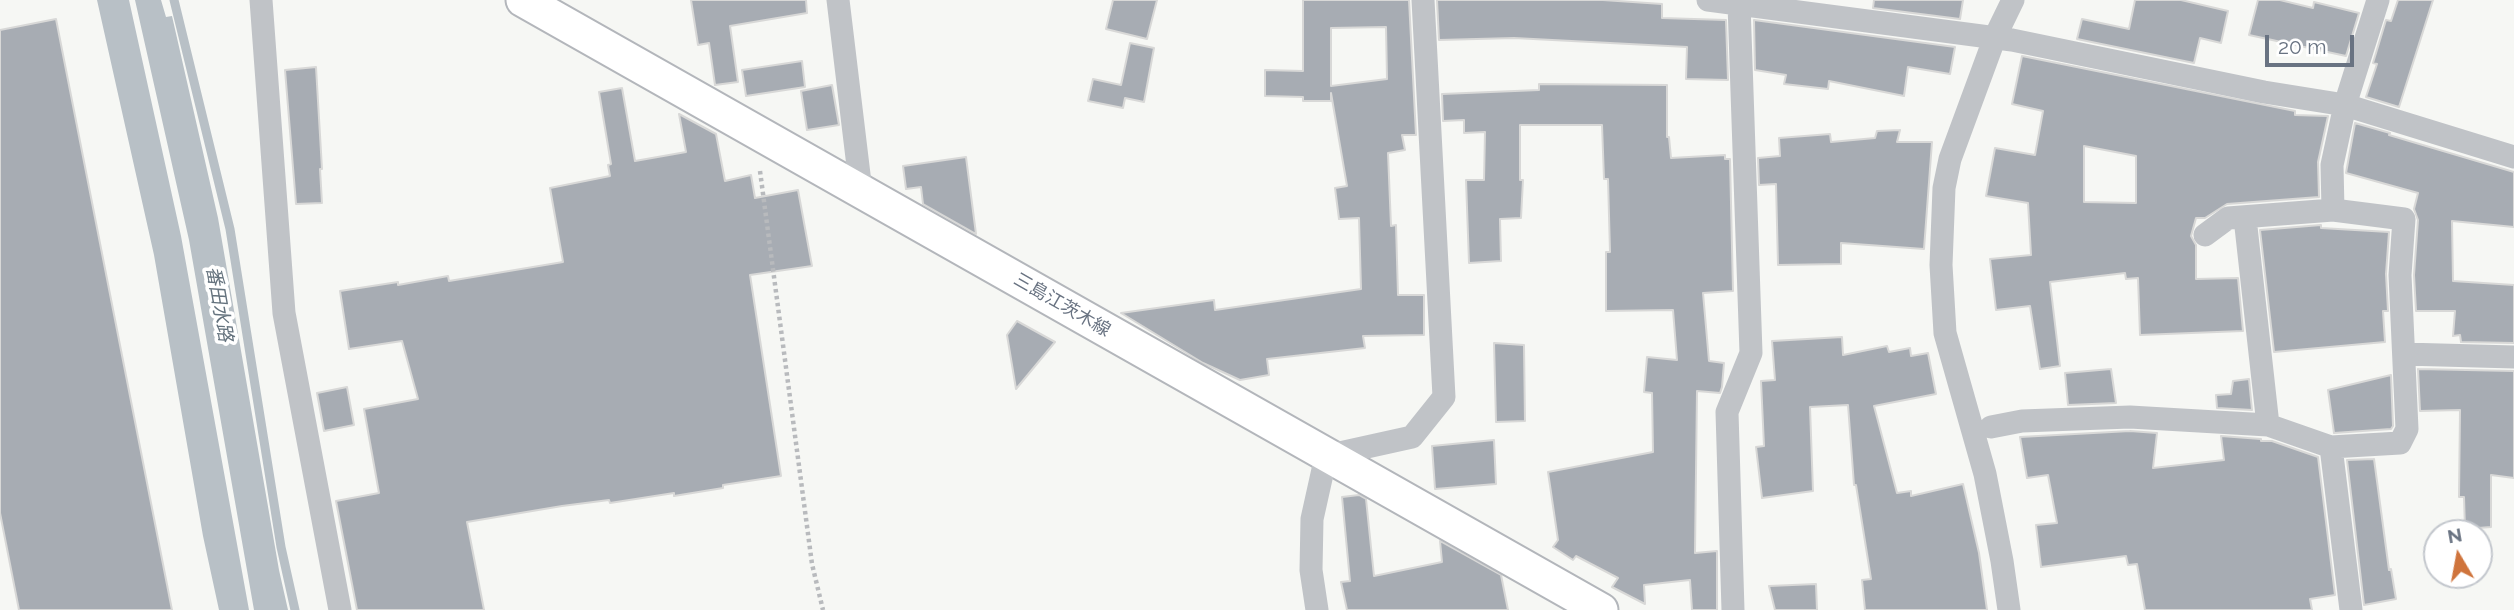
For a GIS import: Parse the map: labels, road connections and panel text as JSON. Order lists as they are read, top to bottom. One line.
{"streets":{"main road":["三島江茨木線"]},"water":["番田水路"],"scale_bar":"20 m","north":"top"}
